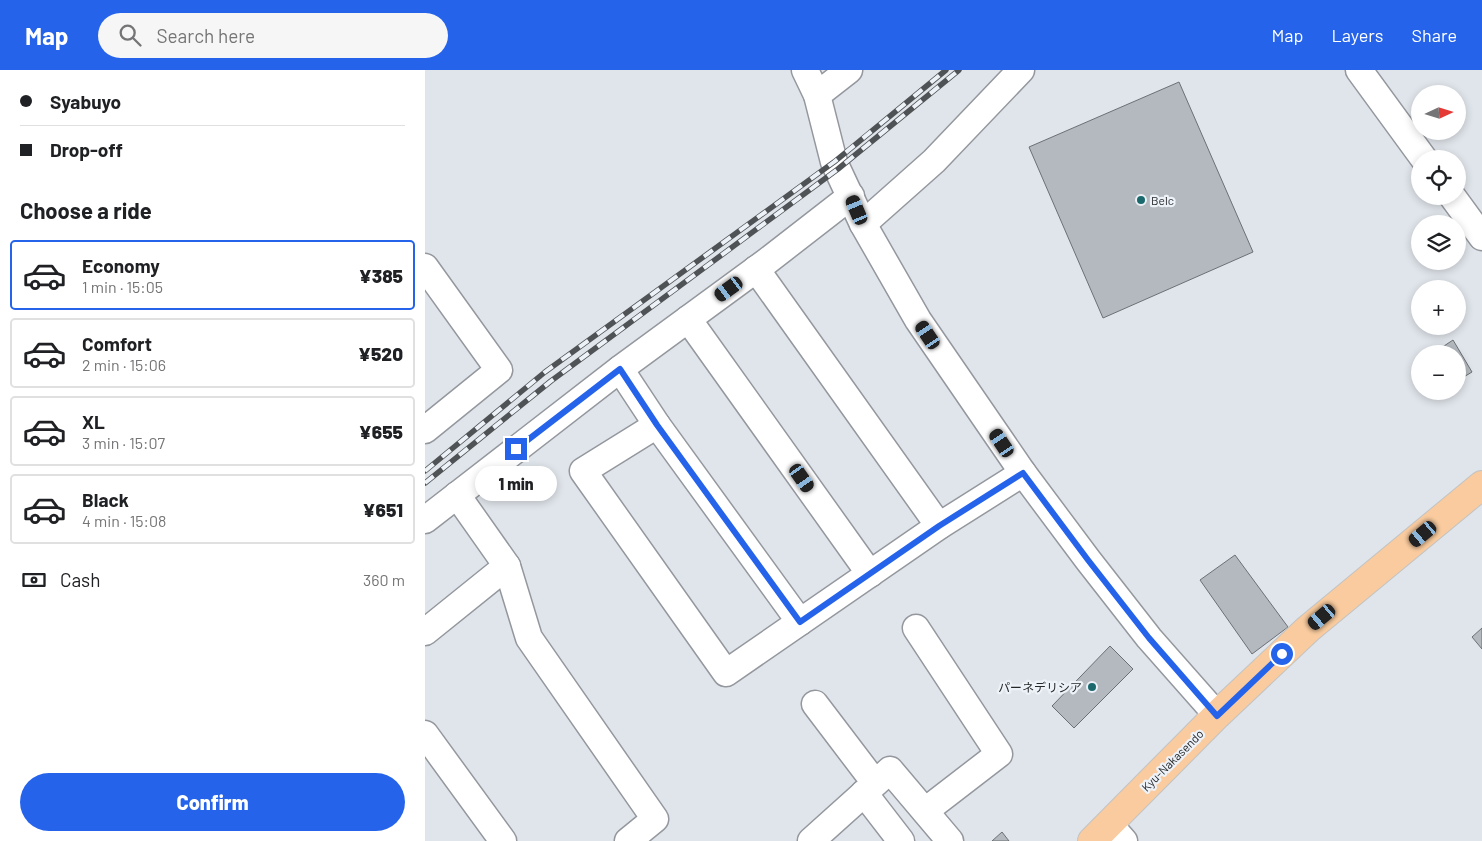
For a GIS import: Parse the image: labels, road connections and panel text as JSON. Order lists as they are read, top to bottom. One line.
{"streets":{"main road":["Kyu-Nakasendo"]},"places":["Belc","パーネデリシア"],"north":"right","page":{"header":"Map","search":"Search here","nav":["Map","Layers","Share"],"banner":["Syabuyo","Drop-off"],"map_buttons":["+","−"],"heading":"Choose a ride","list":[{"name":"Economy","note":"1 min · 15:05","value":"¥385"},{"name":"Comfort","note":"2 min · 15:06","value":"¥520"},{"name":"XL","note":"3 min · 15:07","value":"¥655"},{"name":"Black","note":"4 min · 15:08","value":"¥651"}],"bubble":"1 min","pay":["Cash","360 m"],"buttons":"Confirm"}}
